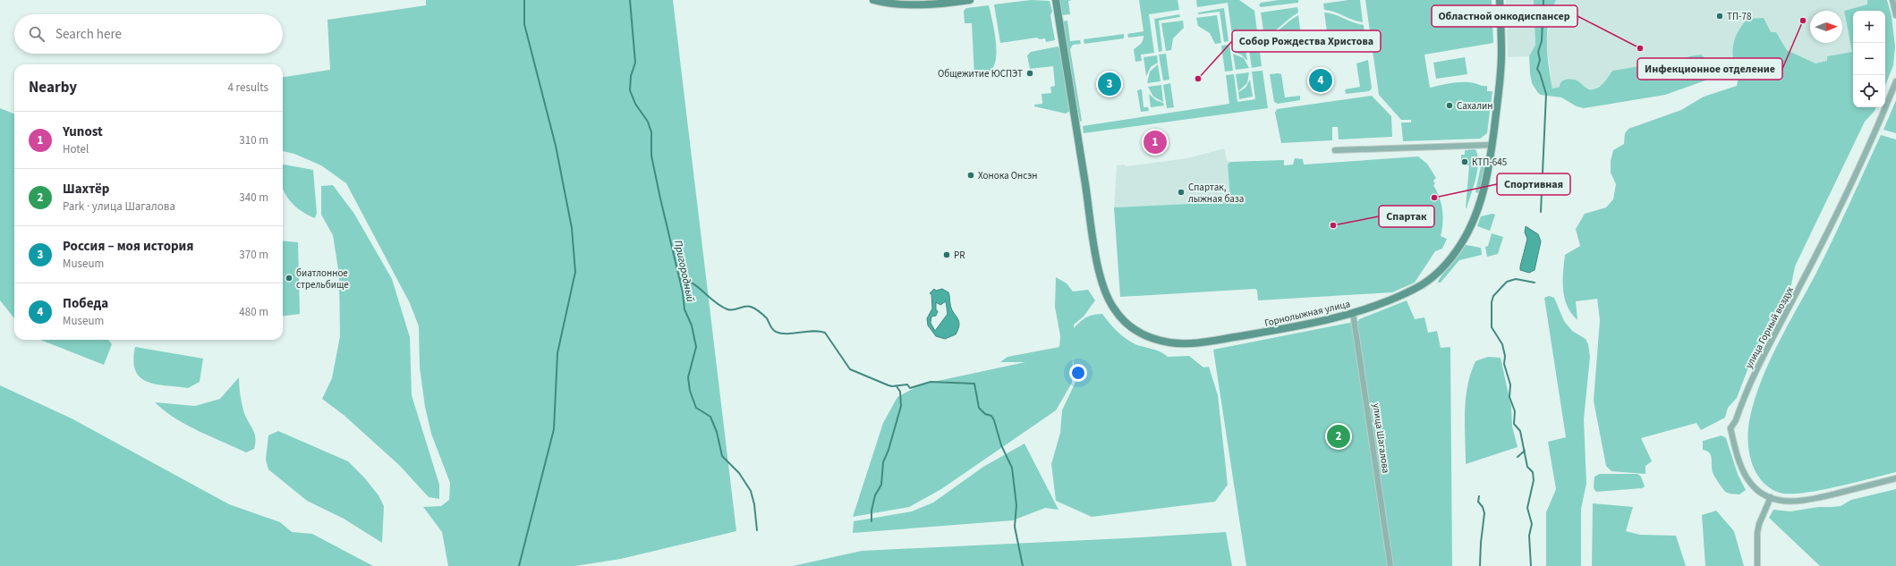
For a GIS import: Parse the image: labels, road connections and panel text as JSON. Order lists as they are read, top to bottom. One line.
{"streets":{"street":["Горнолыжная улица","улица Горный воздух","улица Шагалова"]},"crossings":[["Горнолыжная улица","улица Шагалова"]],"water":["Пригородный"],"places":["ТП-78","Инфекционное отделение","Областной онкодиспансер","Общежитие ЮСПЭТ","Собор Рождества Христова","Сахалин","КТП-645","Хонока Онсэн","Спартак, лыжная база","Спортивная","Спартак","PR","биатлонное стрельбище"],"north":"right","page":{"map_buttons":["+","−"],"search":"Search here","heading":["Nearby","4 results"],"pins":["4","3","1","2"],"list":[{"mark":"1","name":"Yunost","note":"Hotel","value":"310 m"},{"mark":"2","name":"Шахтёр","note":"Park · улица Шагалова","value":"340 m"},{"mark":"3","name":"Россия – моя история","note":"Museum","value":"370 m"},{"mark":"4","name":"Победа","note":"Museum","value":"480 m"}]}}
